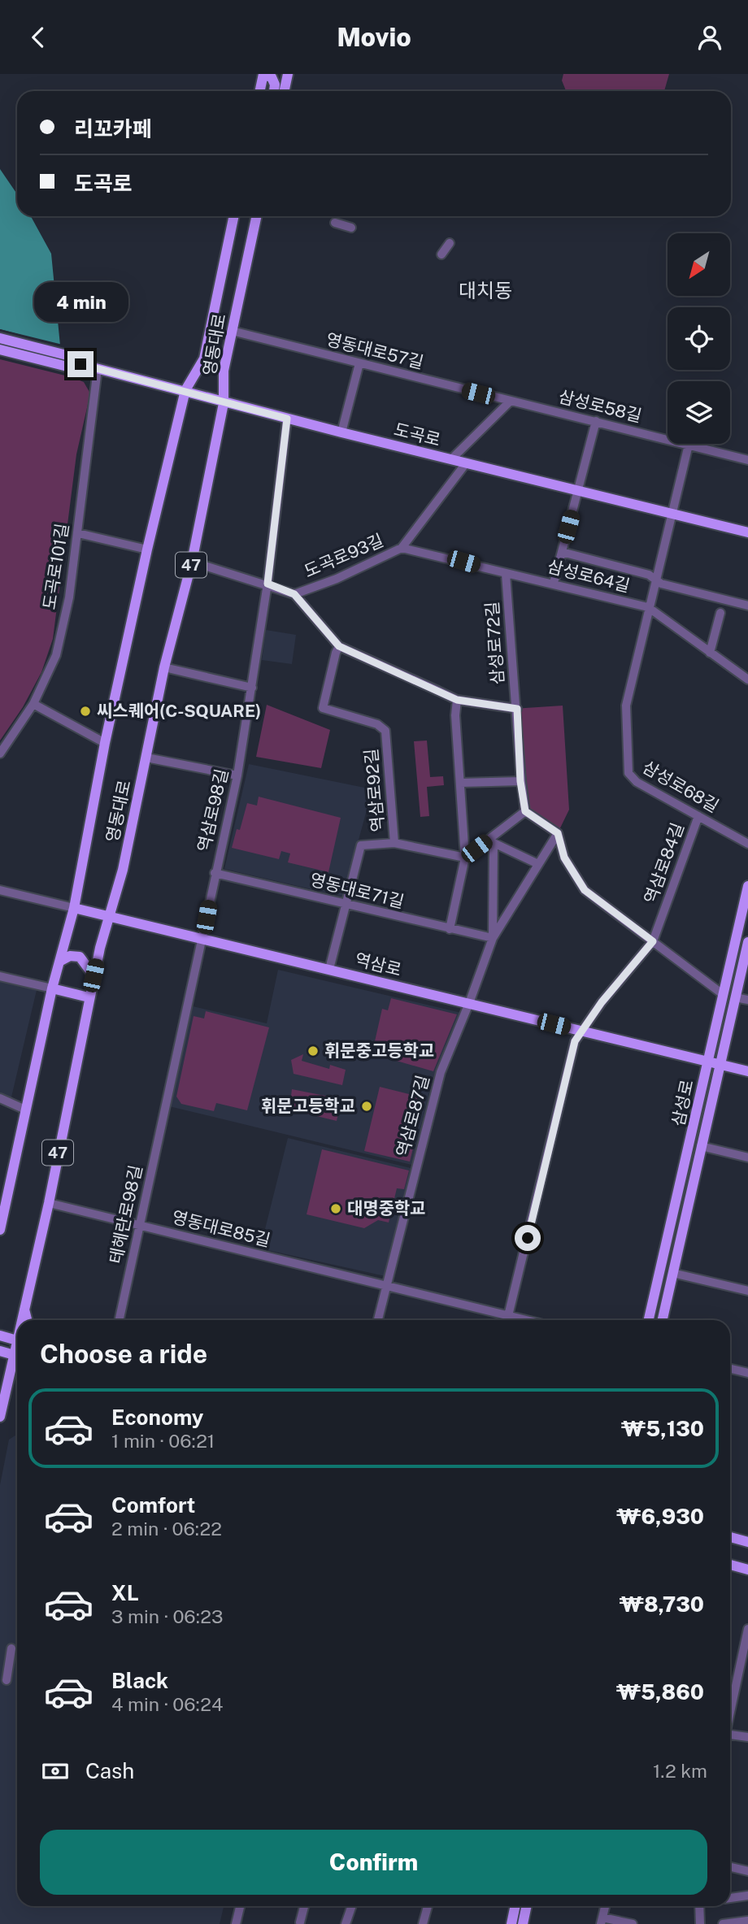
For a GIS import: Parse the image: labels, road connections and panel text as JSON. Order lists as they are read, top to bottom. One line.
{"streets":{"main road":["영동대로","도곡로","47","역삼로","삼성로"],"street":["영동대로57길","삼성로58길","도곡로93길","도곡로101길","삼성로64길","삼성로72길","삼성로68길","역삼로92길","역삼로98길","역삼로84길","영동대로71길","역삼로87길","테헤란로98길","영동대로85길"]},"crossings":[["영동대로","영동대로57길"],["영동대로","도곡로"],["영동대로","역삼로"],["영동대로","영동대로85길"],["영동대로57길","삼성로58길"],["도곡로","도곡로93길"],["도곡로","도곡로101길"],["도곡로","역삼로98길"],["도곡로93길","삼성로64길"],["삼성로64길","삼성로72길"],["삼성로64길","삼성로68길"],["삼성로68길","역삼로84길"],["역삼로92길","영동대로71길"],["역삼로92길","역삼로"],["역삼로98길","영동대로71길"],["역삼로98길","역삼로"],["역삼로98길","테헤란로98길"],["역삼로84길","역삼로"],["역삼로84길","영동대로85길"],["영동대로71길","역삼로87길"],["역삼로","삼성로"],["역삼로","역삼로87길"],["역삼로87길","영동대로85길"],["테헤란로98길","영동대로85길"]],"districts":["대치동"],"places":["씨스퀘어(C-SQUARE)","휘문중고등학교","휘문고등학교","대명중학교"],"north":"bottom left","page":{"header":"Movio","banner":["리꼬카페","도곡로"],"bubble":"4 min","heading":"Choose a ride","list":[{"name":"Economy","note":"1 min · 06:21","value":"₩5,130"},{"name":"Comfort","note":"2 min · 06:22","value":"₩6,930"},{"name":"XL","note":"3 min · 06:23","value":"₩8,730"},{"name":"Black","note":"4 min · 06:24","value":"₩5,860"}],"pay":["Cash","1.2 km"],"buttons":"Confirm"}}
